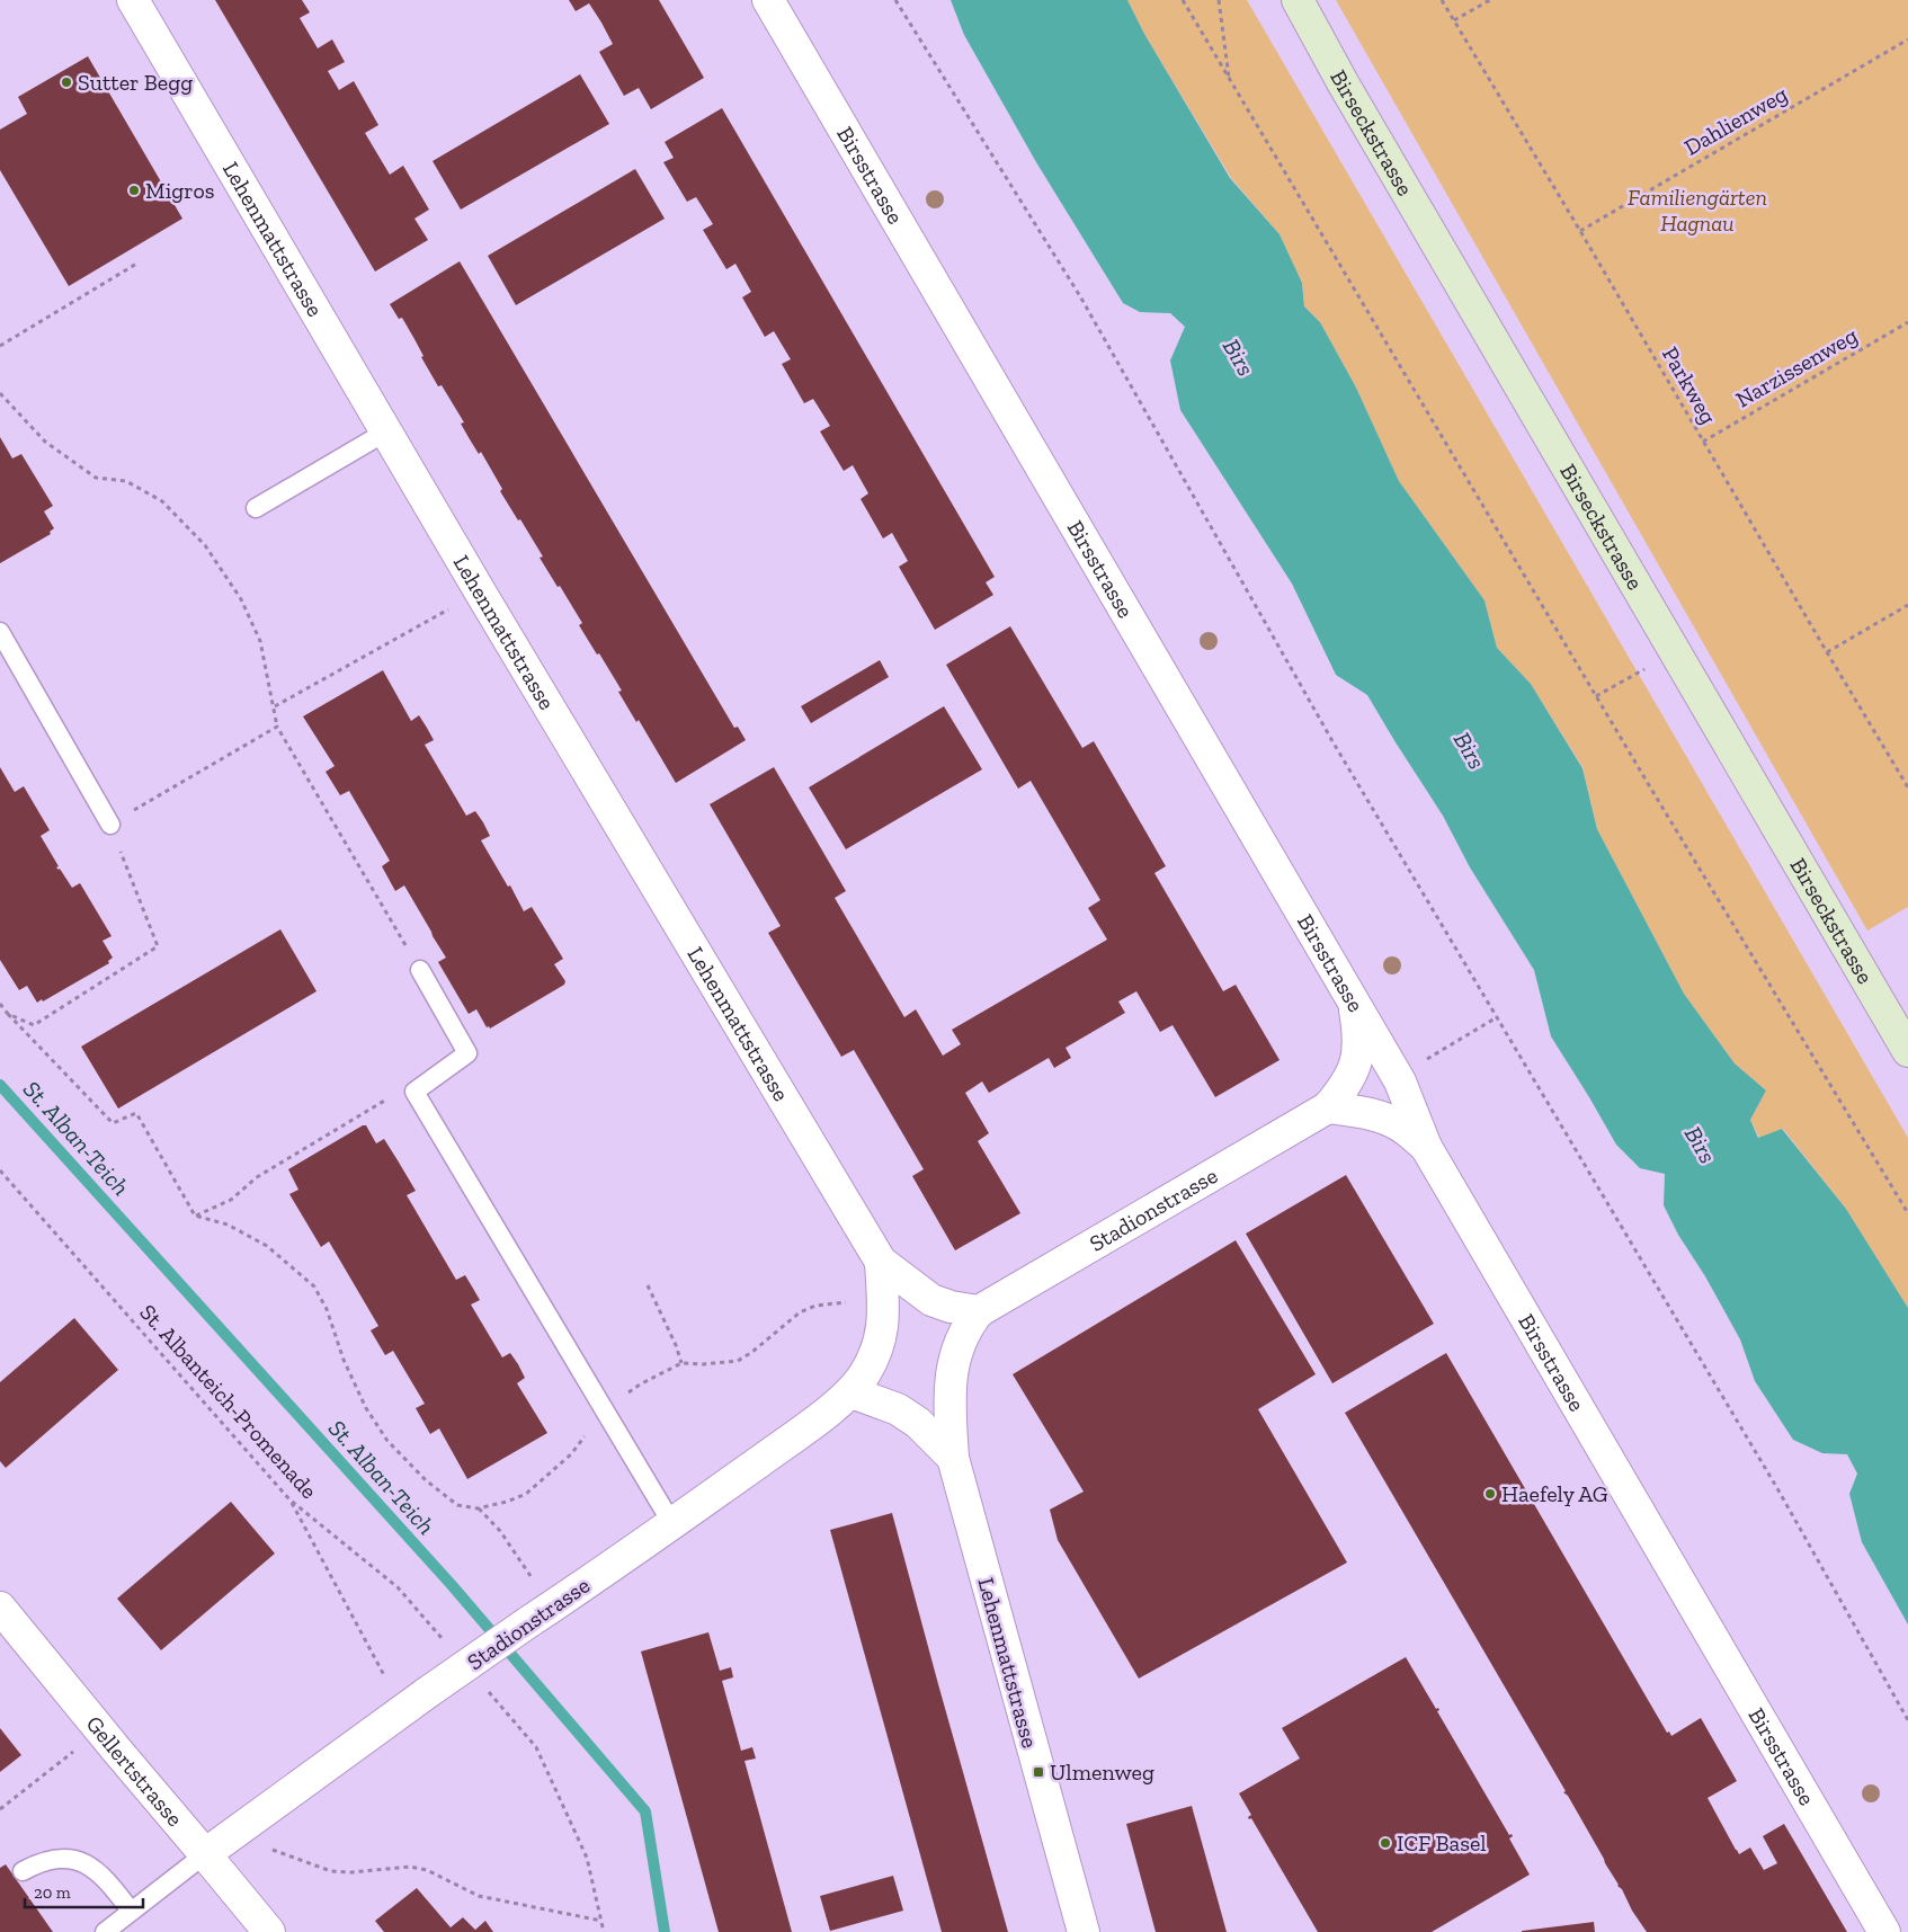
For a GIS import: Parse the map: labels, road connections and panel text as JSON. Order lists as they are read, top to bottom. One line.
{"streets":{"main road":["Birseckstrasse"],"street":["Birsstrasse","Lehenmattstrasse","Stadionstrasse","Gellertstrasse"],"path":["Dahlienweg","Narzissenweg","Parkweg","St. Albanteich-Promenade"]},"crossings":[["Dahlienweg","Parkweg"],["Birsstrasse","Stadionstrasse"],["Lehenmattstrasse","Stadionstrasse"],["Narzissenweg","Parkweg"],["Stadionstrasse","Gellertstrasse"]],"water":["Birs","St. Alban-Teich"],"parks":["Familiengärten Hagnau"],"places":{"other":["Sutter Begg","Migros","Haefely AG","ICF Basel"],"transit":["Ulmenweg"]},"scale_bar":"20 m"}
